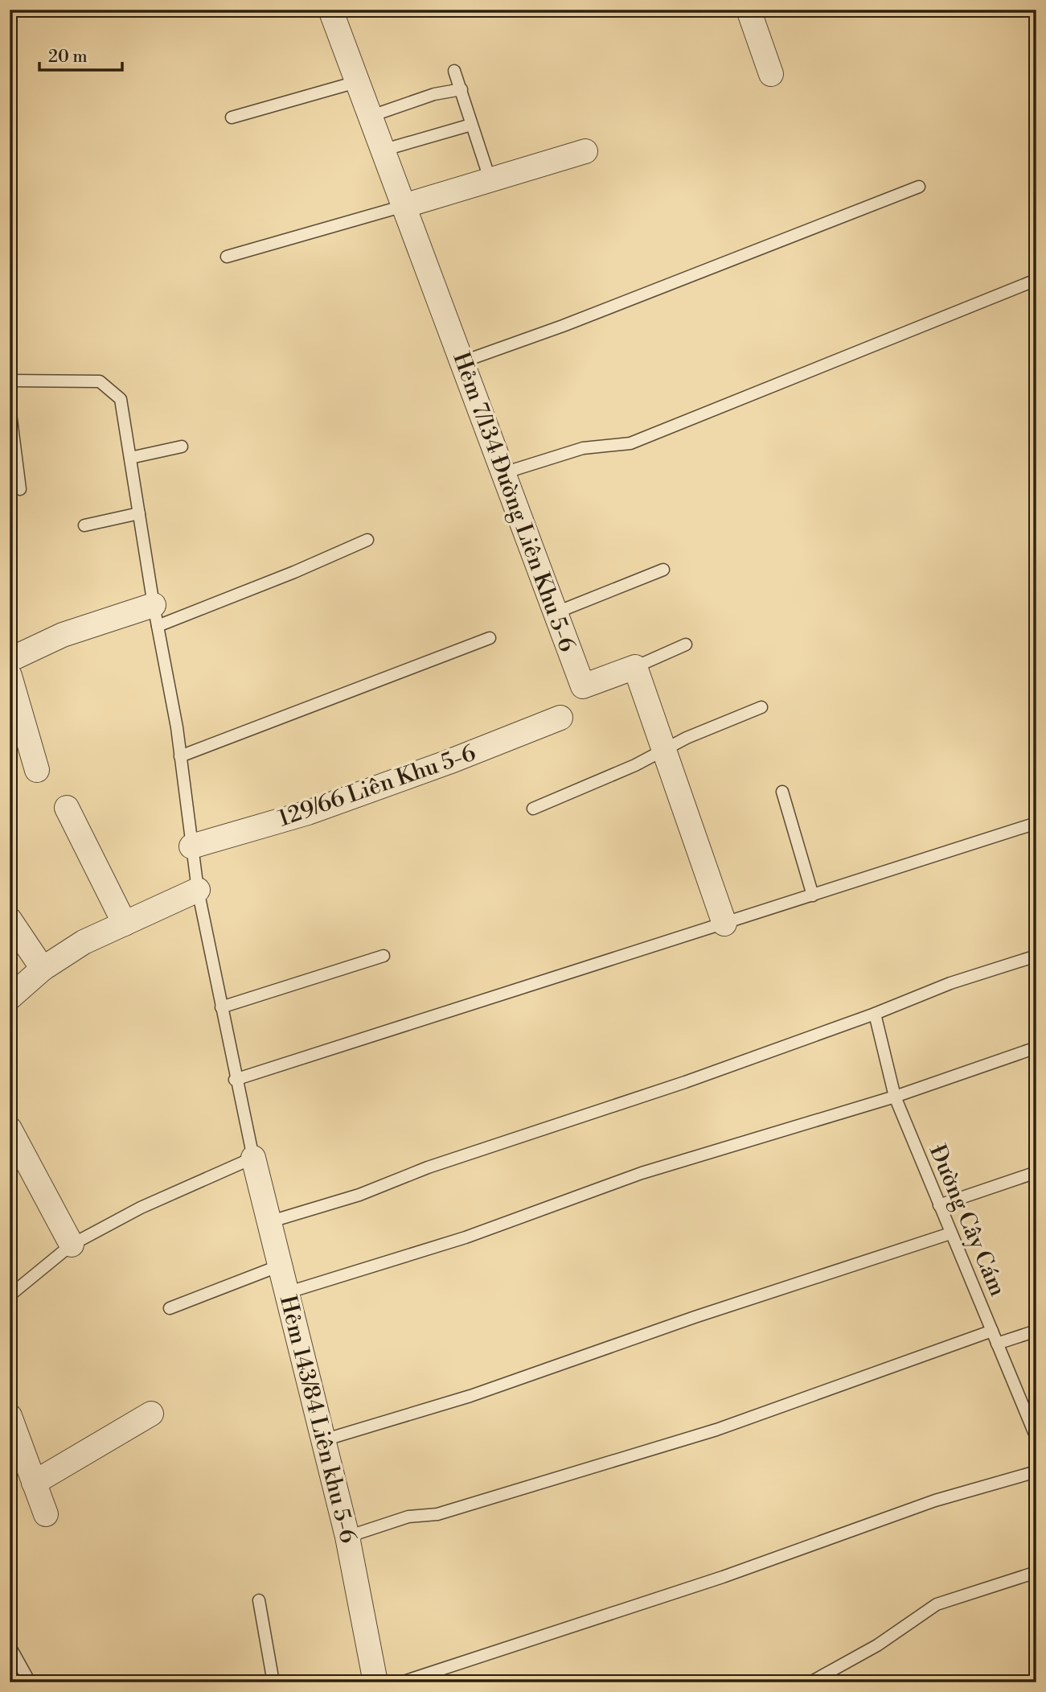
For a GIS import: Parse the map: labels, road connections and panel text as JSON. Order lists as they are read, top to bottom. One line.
{"streets":{"street":["Hẻm 7/134 Đường Liên Khu 5-6","129/66 Liên Khu 5-6","Hẻm 143/84 Liên khu 5-6"],"lane":["Đường Cây Cám"]},"scale_bar":"20 m"}
